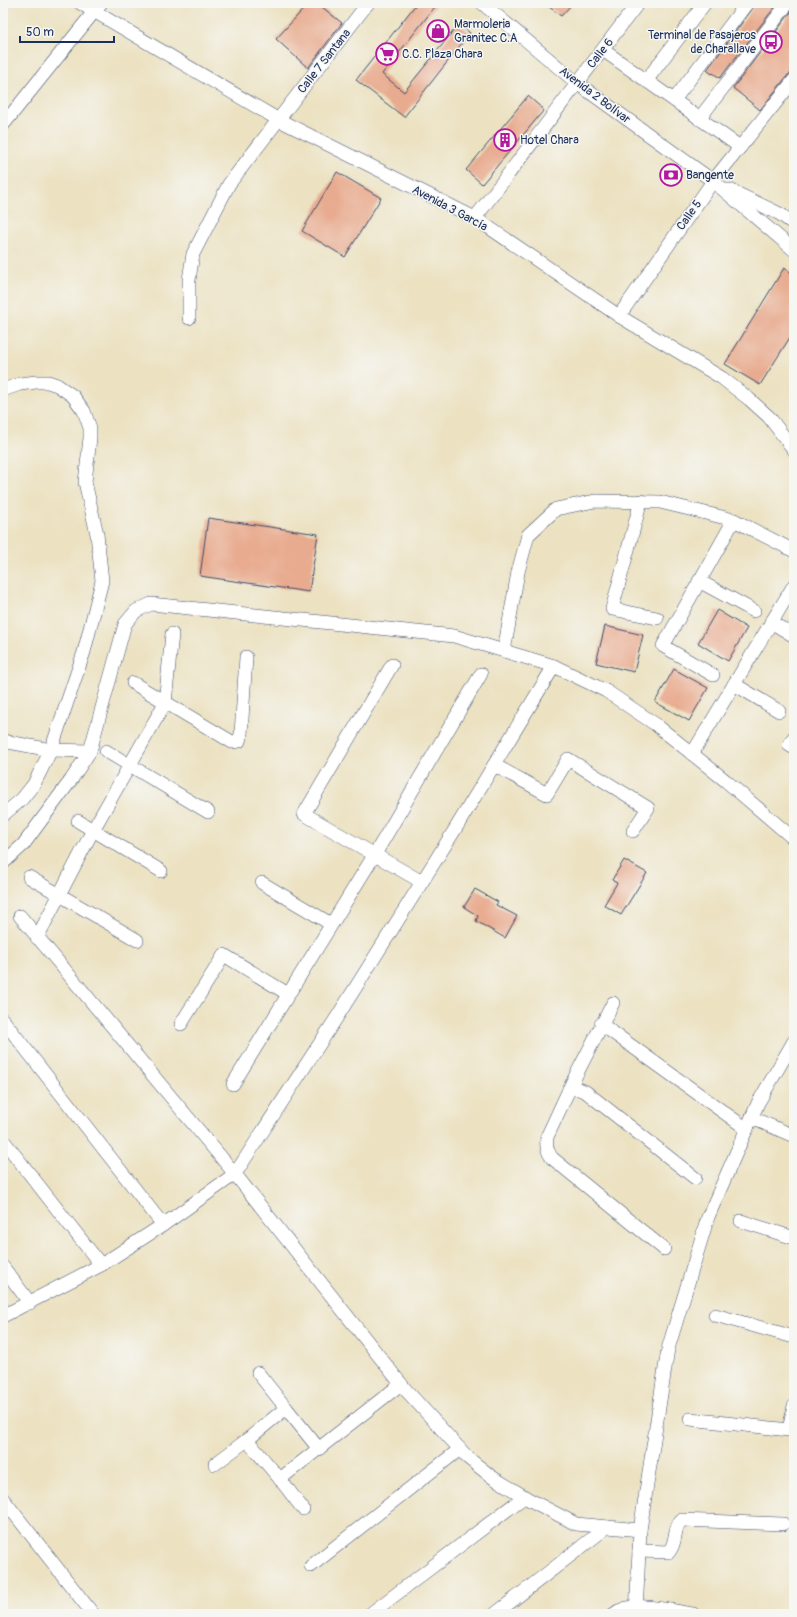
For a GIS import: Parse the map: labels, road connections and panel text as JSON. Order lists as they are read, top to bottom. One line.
{"streets":{"street":["Calle 6","Calle 7 Santana","Avenida 2 Bolívar","Avenida 3 García","Calle 5"]},"crossings":[["Calle 6","Avenida 2 Bolívar"],["Calle 6","Avenida 3 García"],["Calle 7 Santana","Avenida 3 García"],["Avenida 2 Bolívar","Calle 5"],["Avenida 3 García","Calle 5"]],"places":{"shop":["Marmoleria Granitec C.A"],"bus stop":["Terminal de Pasajeros de Charallave"],"supermarket":["C.C. Plaza Chara"],"building":["Hotel Chara"],"bank":["Bangente"]},"scale_bar":"50 m"}
